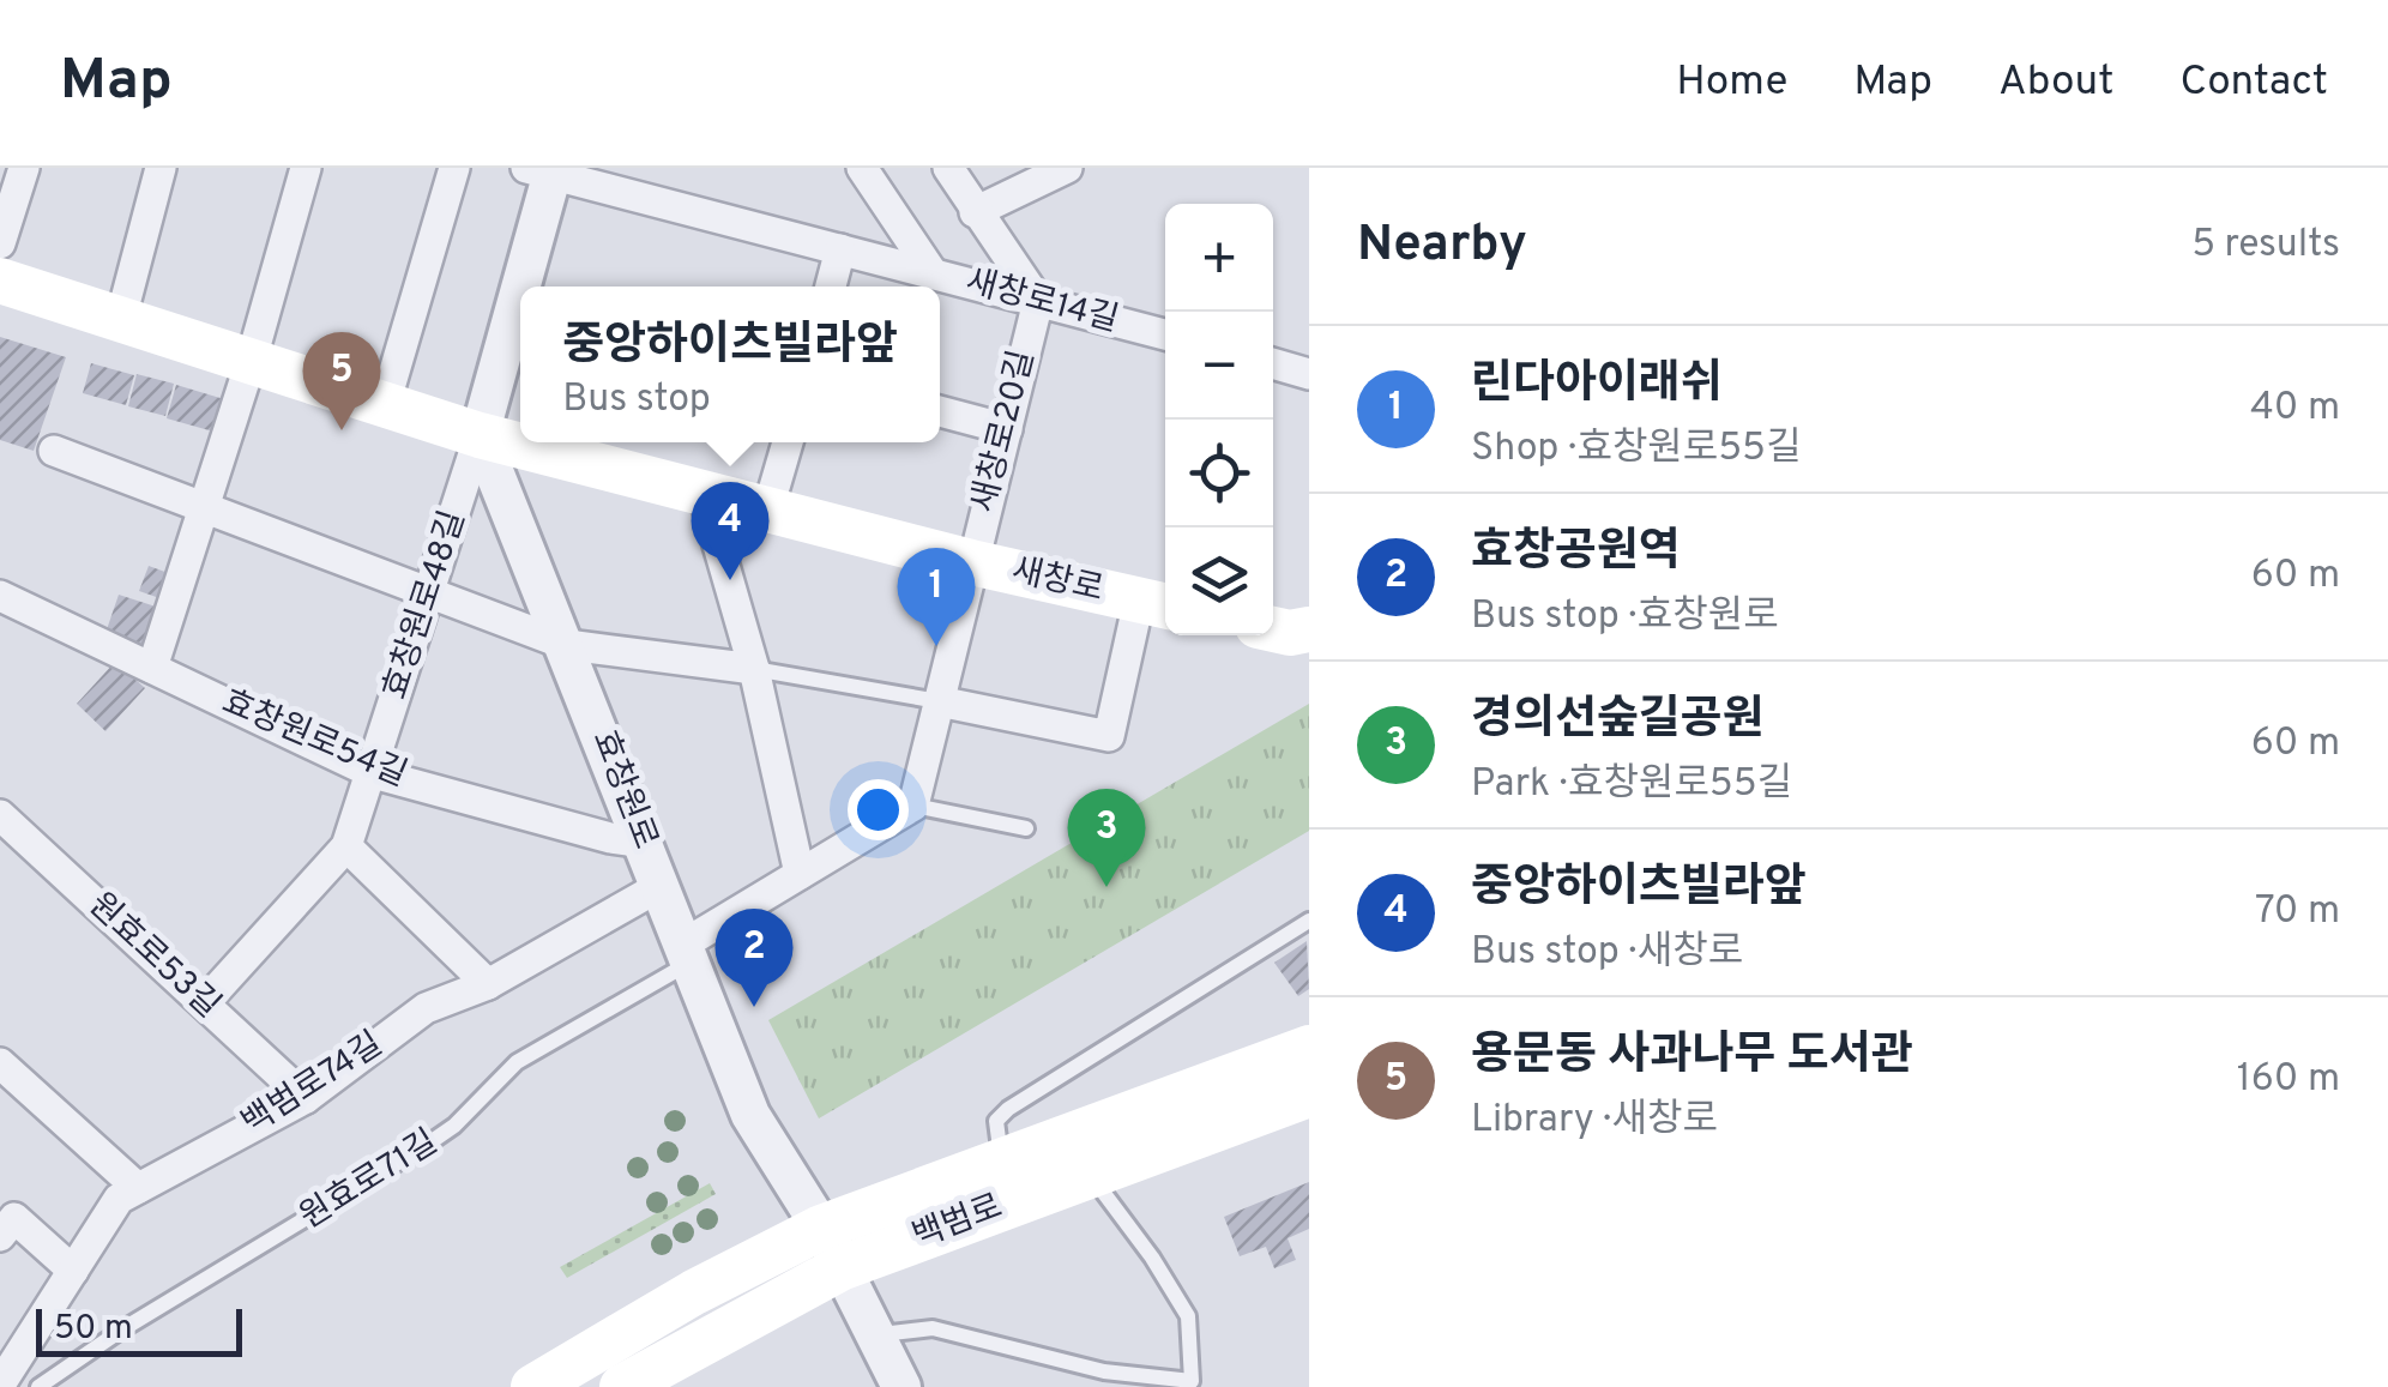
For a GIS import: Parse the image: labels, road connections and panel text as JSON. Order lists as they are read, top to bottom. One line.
{"streets":{"main road":["새창로","백범로"],"street":["새창로14길","새창로20길","효창원로48길","효창원로54길","효창원로","원효로53길","백범로74길"],"lane":["원효로71길"]},"crossings":[["새창로14길","새창로20길"],["새창로20길","새창로"],["새창로","효창원로48길"],["새창로","효창원로"],["효창원로48길","효창원로54길"],["효창원로48길","효창원로"],["효창원로48길","원효로53길"],["효창원로54길","효창원로"],["효창원로","백범로74길"],["효창원로","원효로71길"],["효창원로","백범로"],["원효로53길","백범로74길"]],"scale_bar":"50 m","page":{"header":"Map","nav":["Home","Map","About","Contact"],"heading":["Nearby","5 results"],"map_buttons":["+","−"],"popup":["중앙하이츠빌라앞","Bus stop"],"list":[{"mark":"1","name":"린다아이래쉬","note":"Shop · 효창원로55길","value":"40 m"},{"mark":"2","name":"효창공원역","note":"Bus stop · 효창원로","value":"60 m"},{"mark":"3","name":"경의선숲길공원","note":"Park · 효창원로55길","value":"60 m"},{"mark":"4","name":"중앙하이츠빌라앞","note":"Bus stop · 새창로","value":"70 m"},{"mark":"5","name":"용문동 사과나무 도서관","note":"Library · 새창로","value":"160 m"}],"pins":["5","4","1","3","2"],"scale":"50 m"}}
